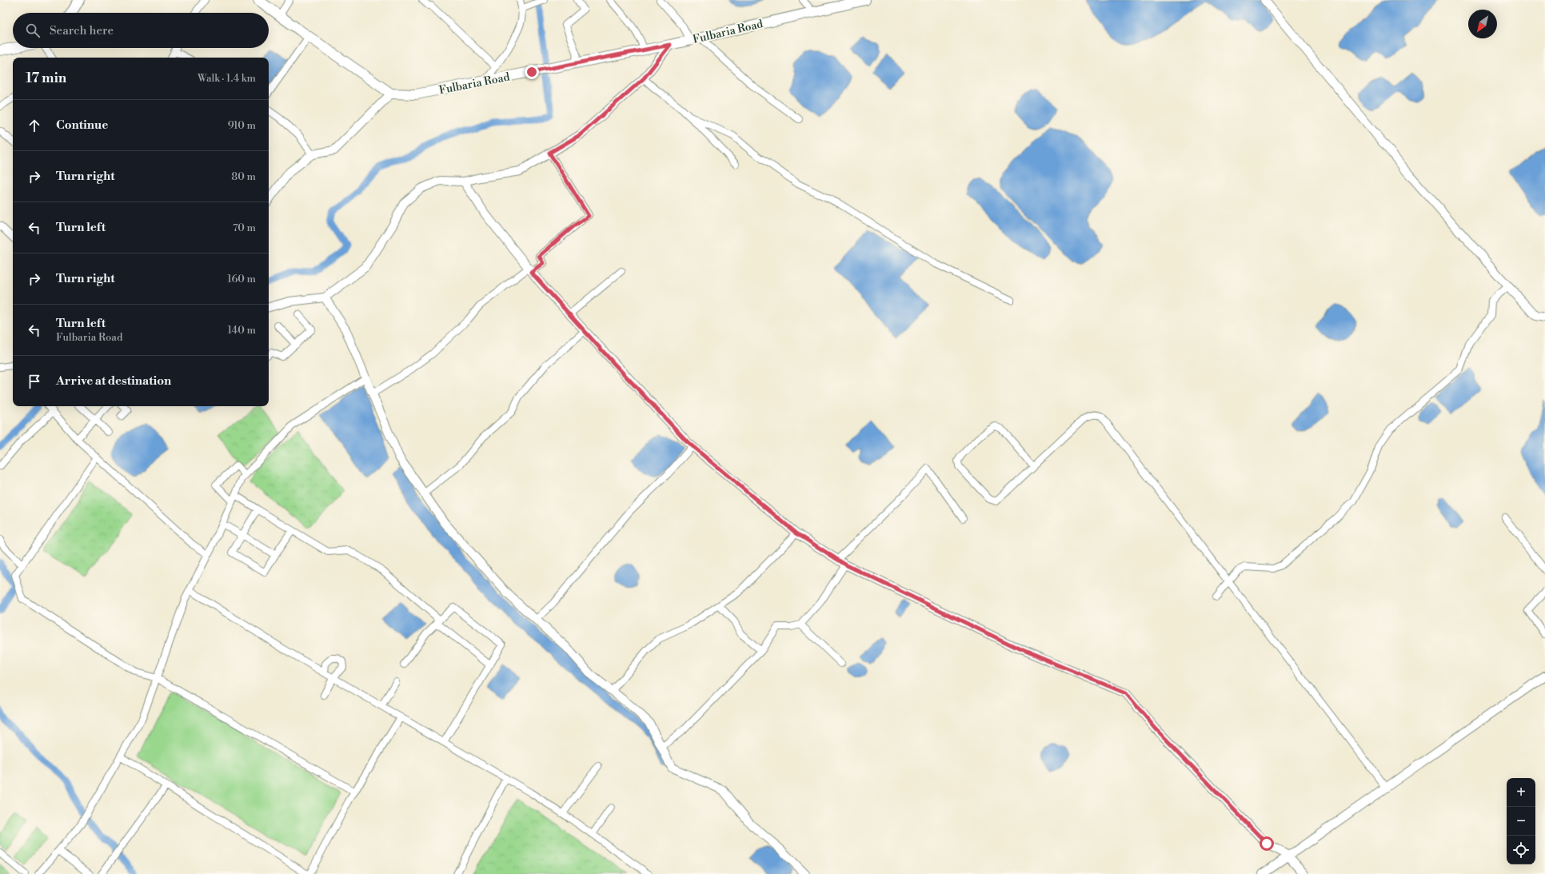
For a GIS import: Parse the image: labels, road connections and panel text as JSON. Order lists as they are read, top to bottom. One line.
{"streets":{"main road":["Fulbaria Road"]},"north":"bottom left","page":{"search":"Search here","heading":["17 min","Walk · 1.4 km"],"list":[["Continue","910 m"],["Turn right","80 m"],["Turn left","70 m"],["Turn right","160 m"],["Turn left","Fulbaria Road","140 m"],"Arrive at destination"],"map_buttons":["+","−"]}}
